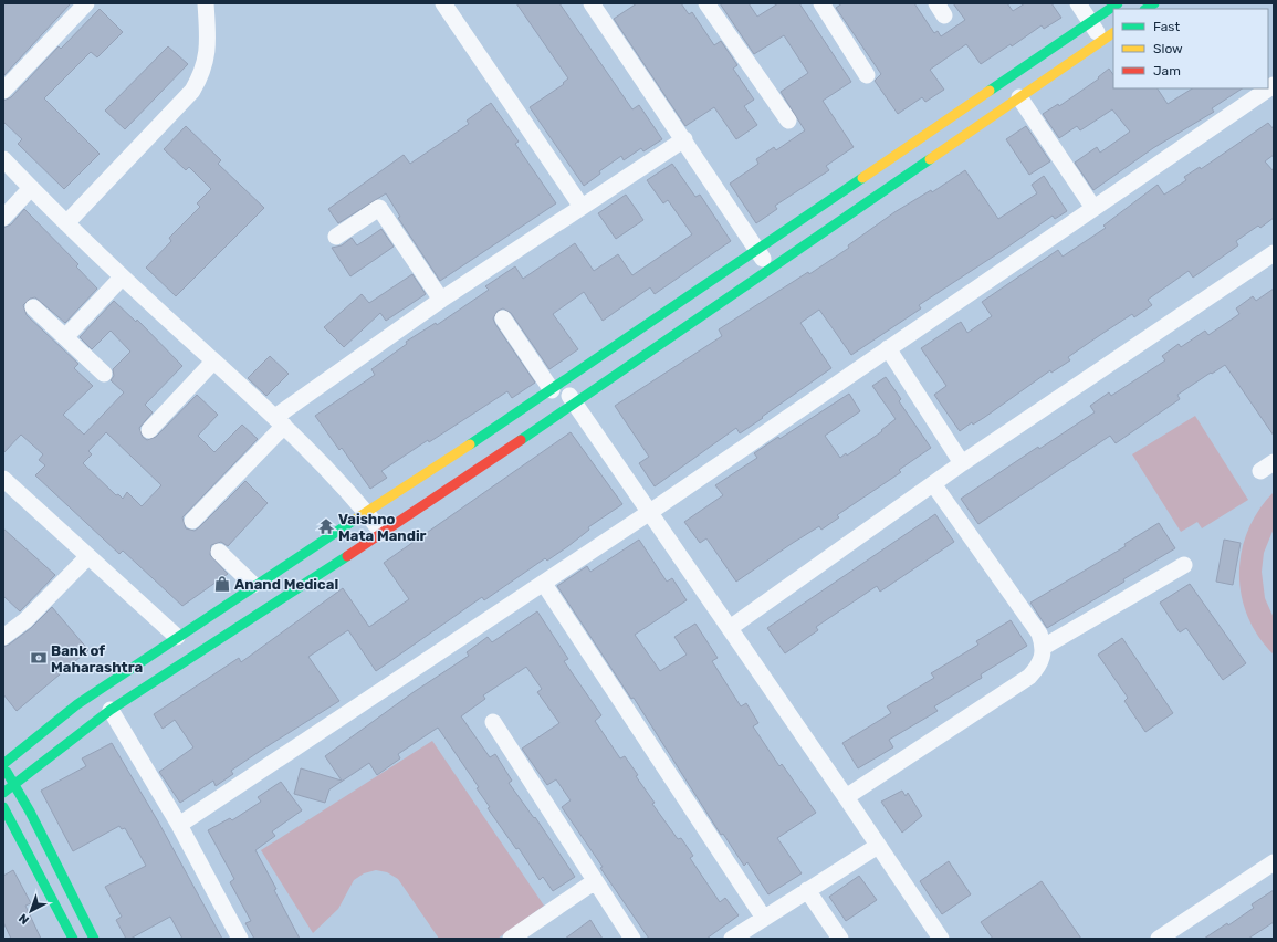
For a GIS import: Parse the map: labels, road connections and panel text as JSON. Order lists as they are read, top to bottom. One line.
{"places":{"temple":["Vaishno Mata Mandir"],"shop":["Anand Medical"],"bank":["Bank of Maharashtra"]},"legend":["Fast","Slow","Jam"],"north":"bottom left"}
